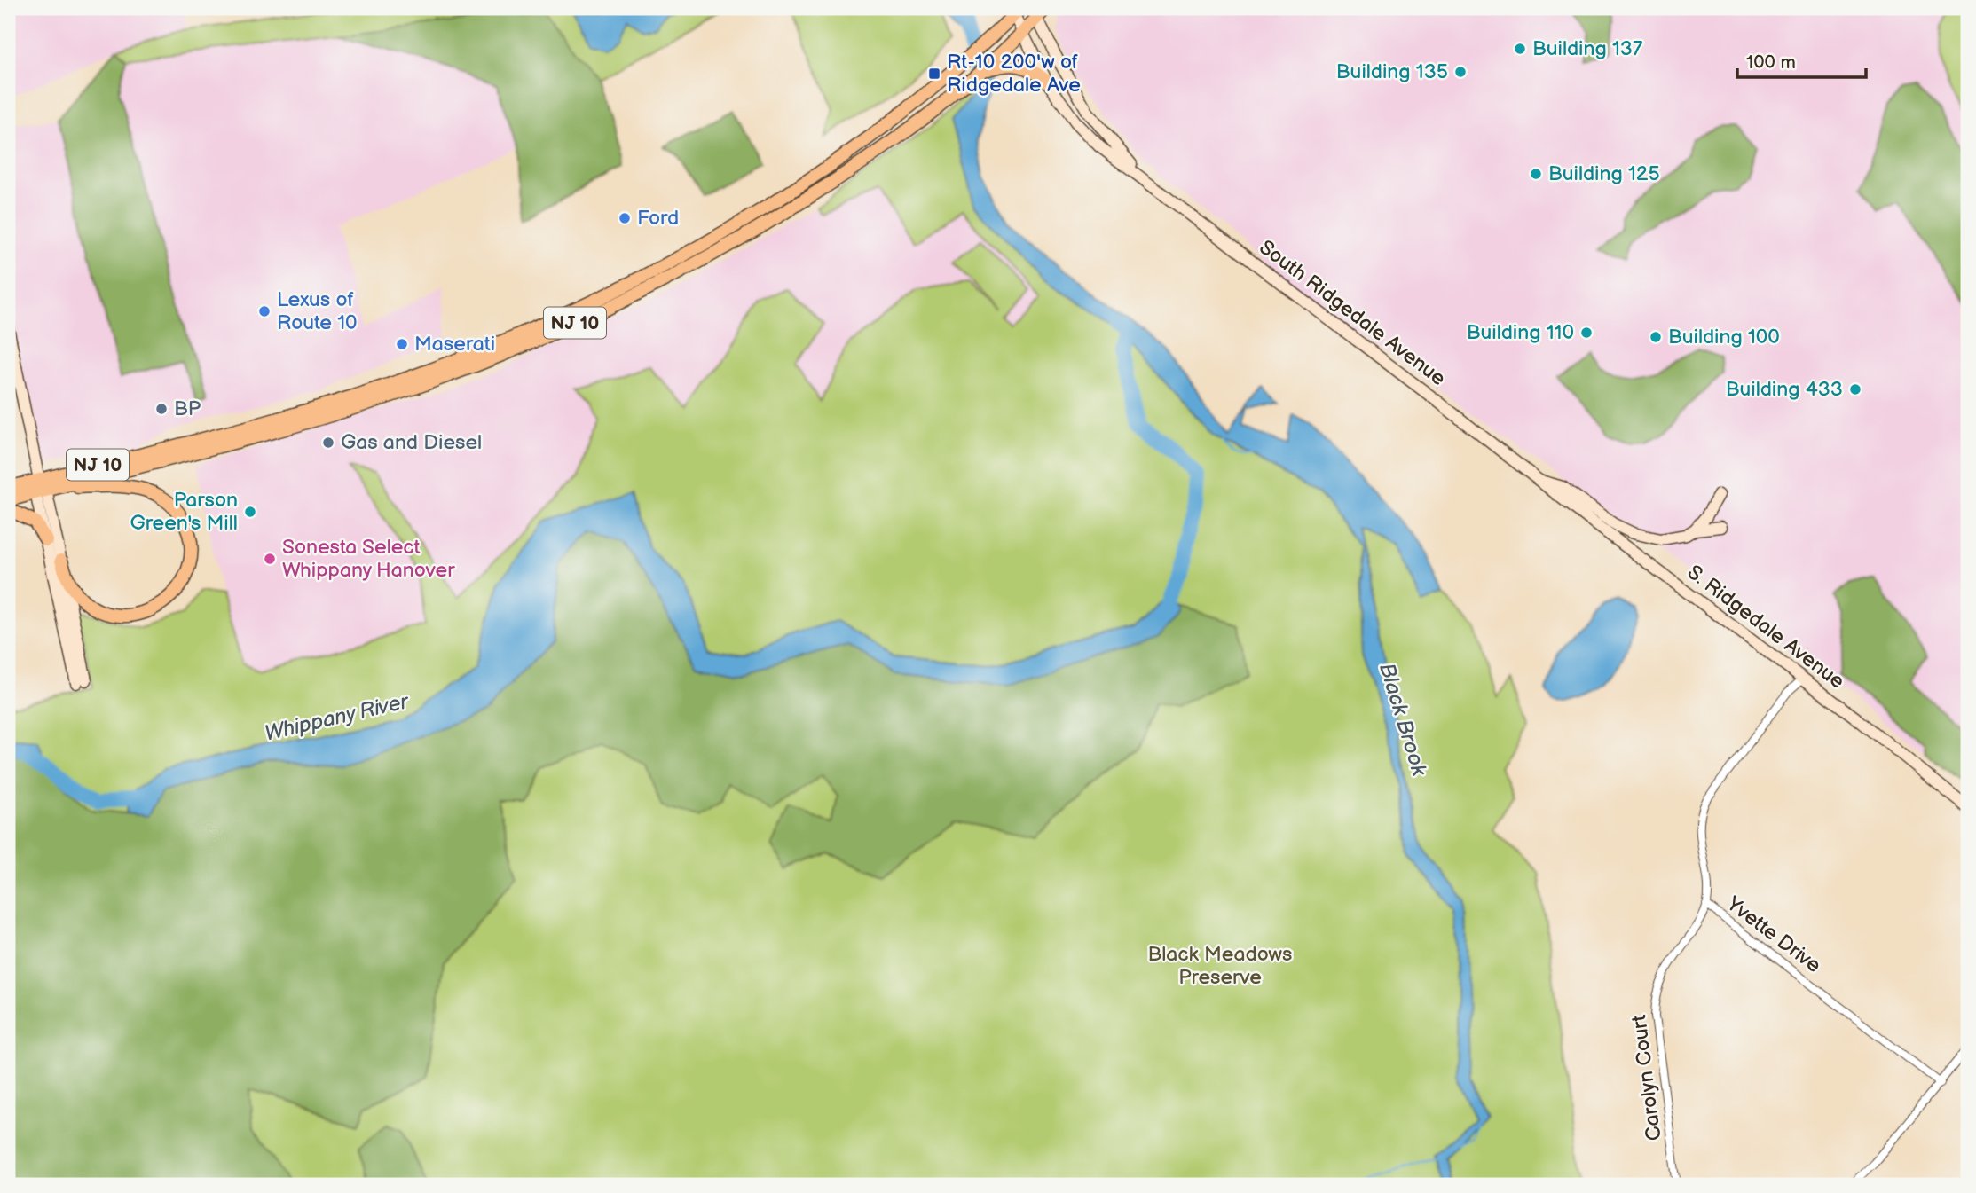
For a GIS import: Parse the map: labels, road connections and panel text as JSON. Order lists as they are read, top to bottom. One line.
{"streets":{"main road":["South Ridgedale Avenue","NJ 10","S. Ridgedale Avenue"],"street":["Yvette Drive","Carolyn Court"]},"crossings":[["South Ridgedale Avenue","NJ 10"],["South Ridgedale Avenue","S. Ridgedale Avenue"],["S. Ridgedale Avenue","Yvette Drive"],["Yvette Drive","Carolyn Court"]],"water":["Whippany River","Black Brook"],"parks":["Black Meadows Preserve"],"places":{"other":["Building 137","Building 135","Building 125","Ford","Lexus of Route 10","Building 110","Building 100","Maserati","Building 433","BP","Gas and Diesel","Parson Green's Mill","Sonesta Select Whippany Hanover"],"transit":["Rt-10 200'w of Ridgedale Ave"]},"scale_bar":"100 m"}
